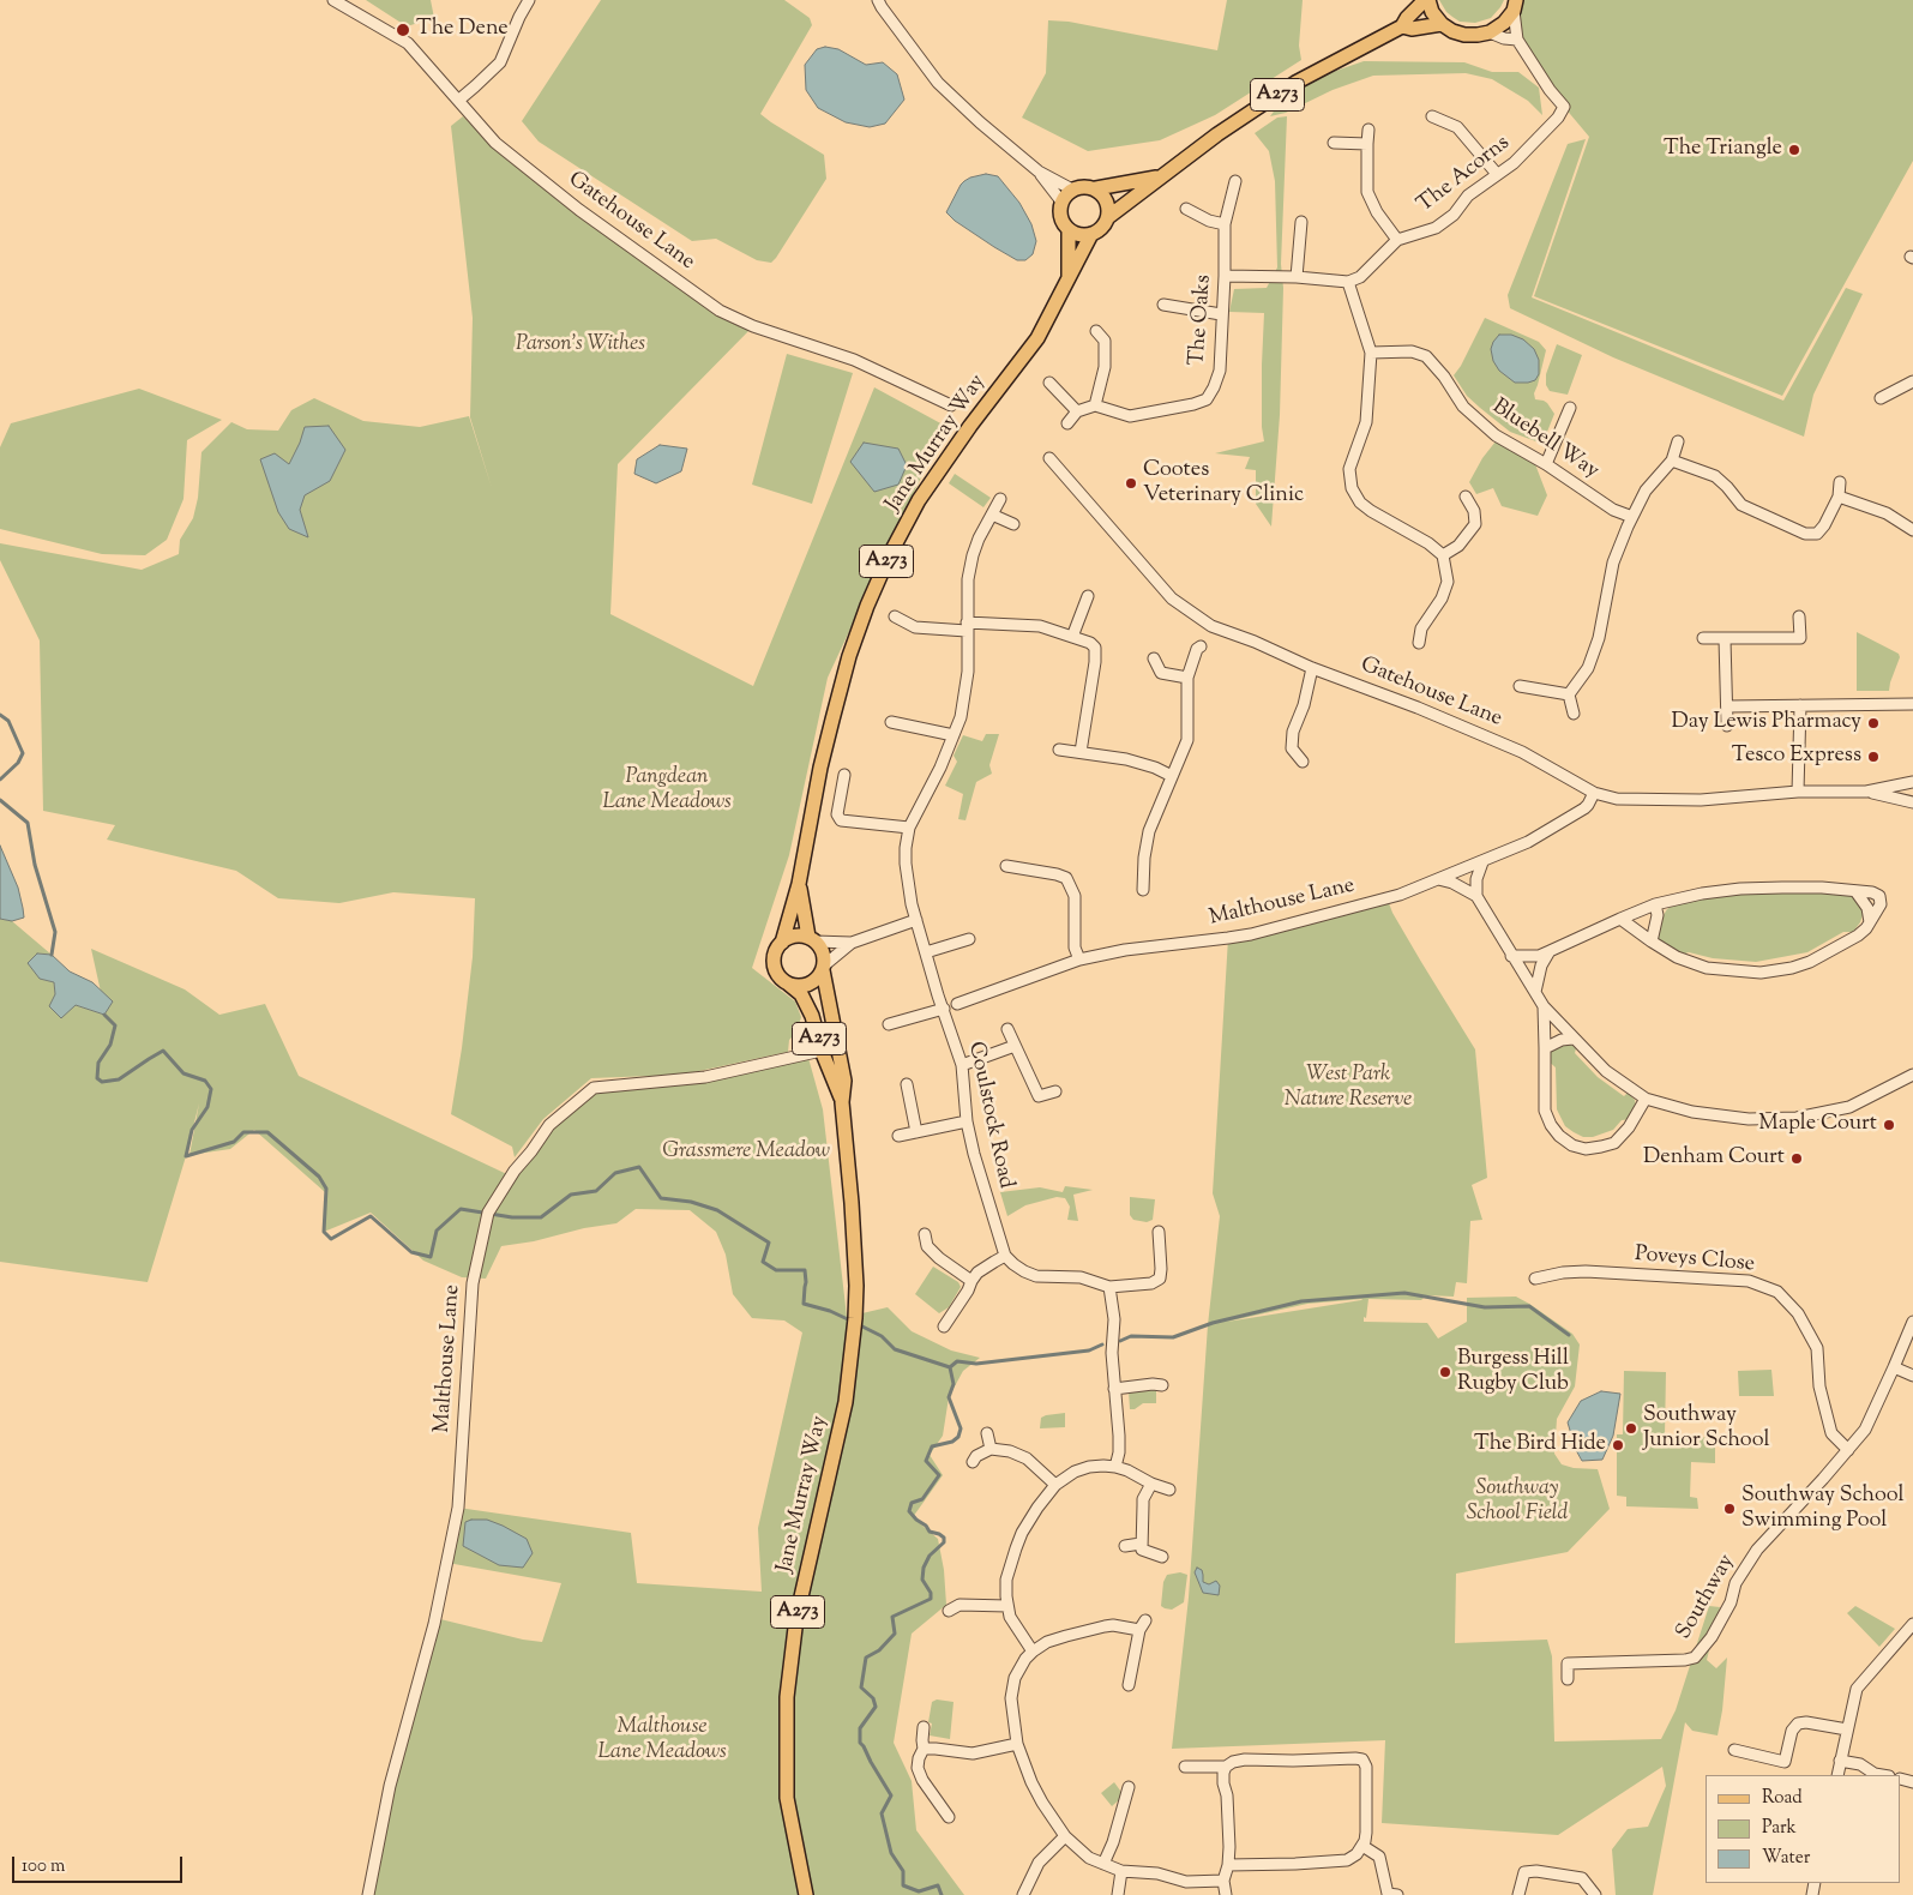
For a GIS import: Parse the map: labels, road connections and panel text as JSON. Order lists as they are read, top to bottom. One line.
{"streets":{"main road":["A273","Jane Murray Way"],"street":["The Acorns","Gatehouse Lane","The Oaks","Bluebell Way","Malthouse Lane","Coulstock Road","Poveys Close","Southway"]},"crossings":[["A273","Jane Murray Way"],["Gatehouse Lane","Malthouse Lane"],["Jane Murray Way","Malthouse Lane"],["Poveys Close","Southway"]],"parks":["Parson's Withes","Pangdean Lane Meadows","West Park Nature Reserve","Grassmere Meadow","Southway School Field","Malthouse Lane Meadows"],"places":["The Dene","The Triangle","Cootes Veterinary Clinic","Day Lewis Pharmacy","Tesco Express","Maple Court","Denham Court","Burgess Hill Rugby Club","Southway Junior School","The Bird Hide","Southway School Swimming Pool"],"legend":["Road","Park","Water"],"scale_bar":"100 m"}
